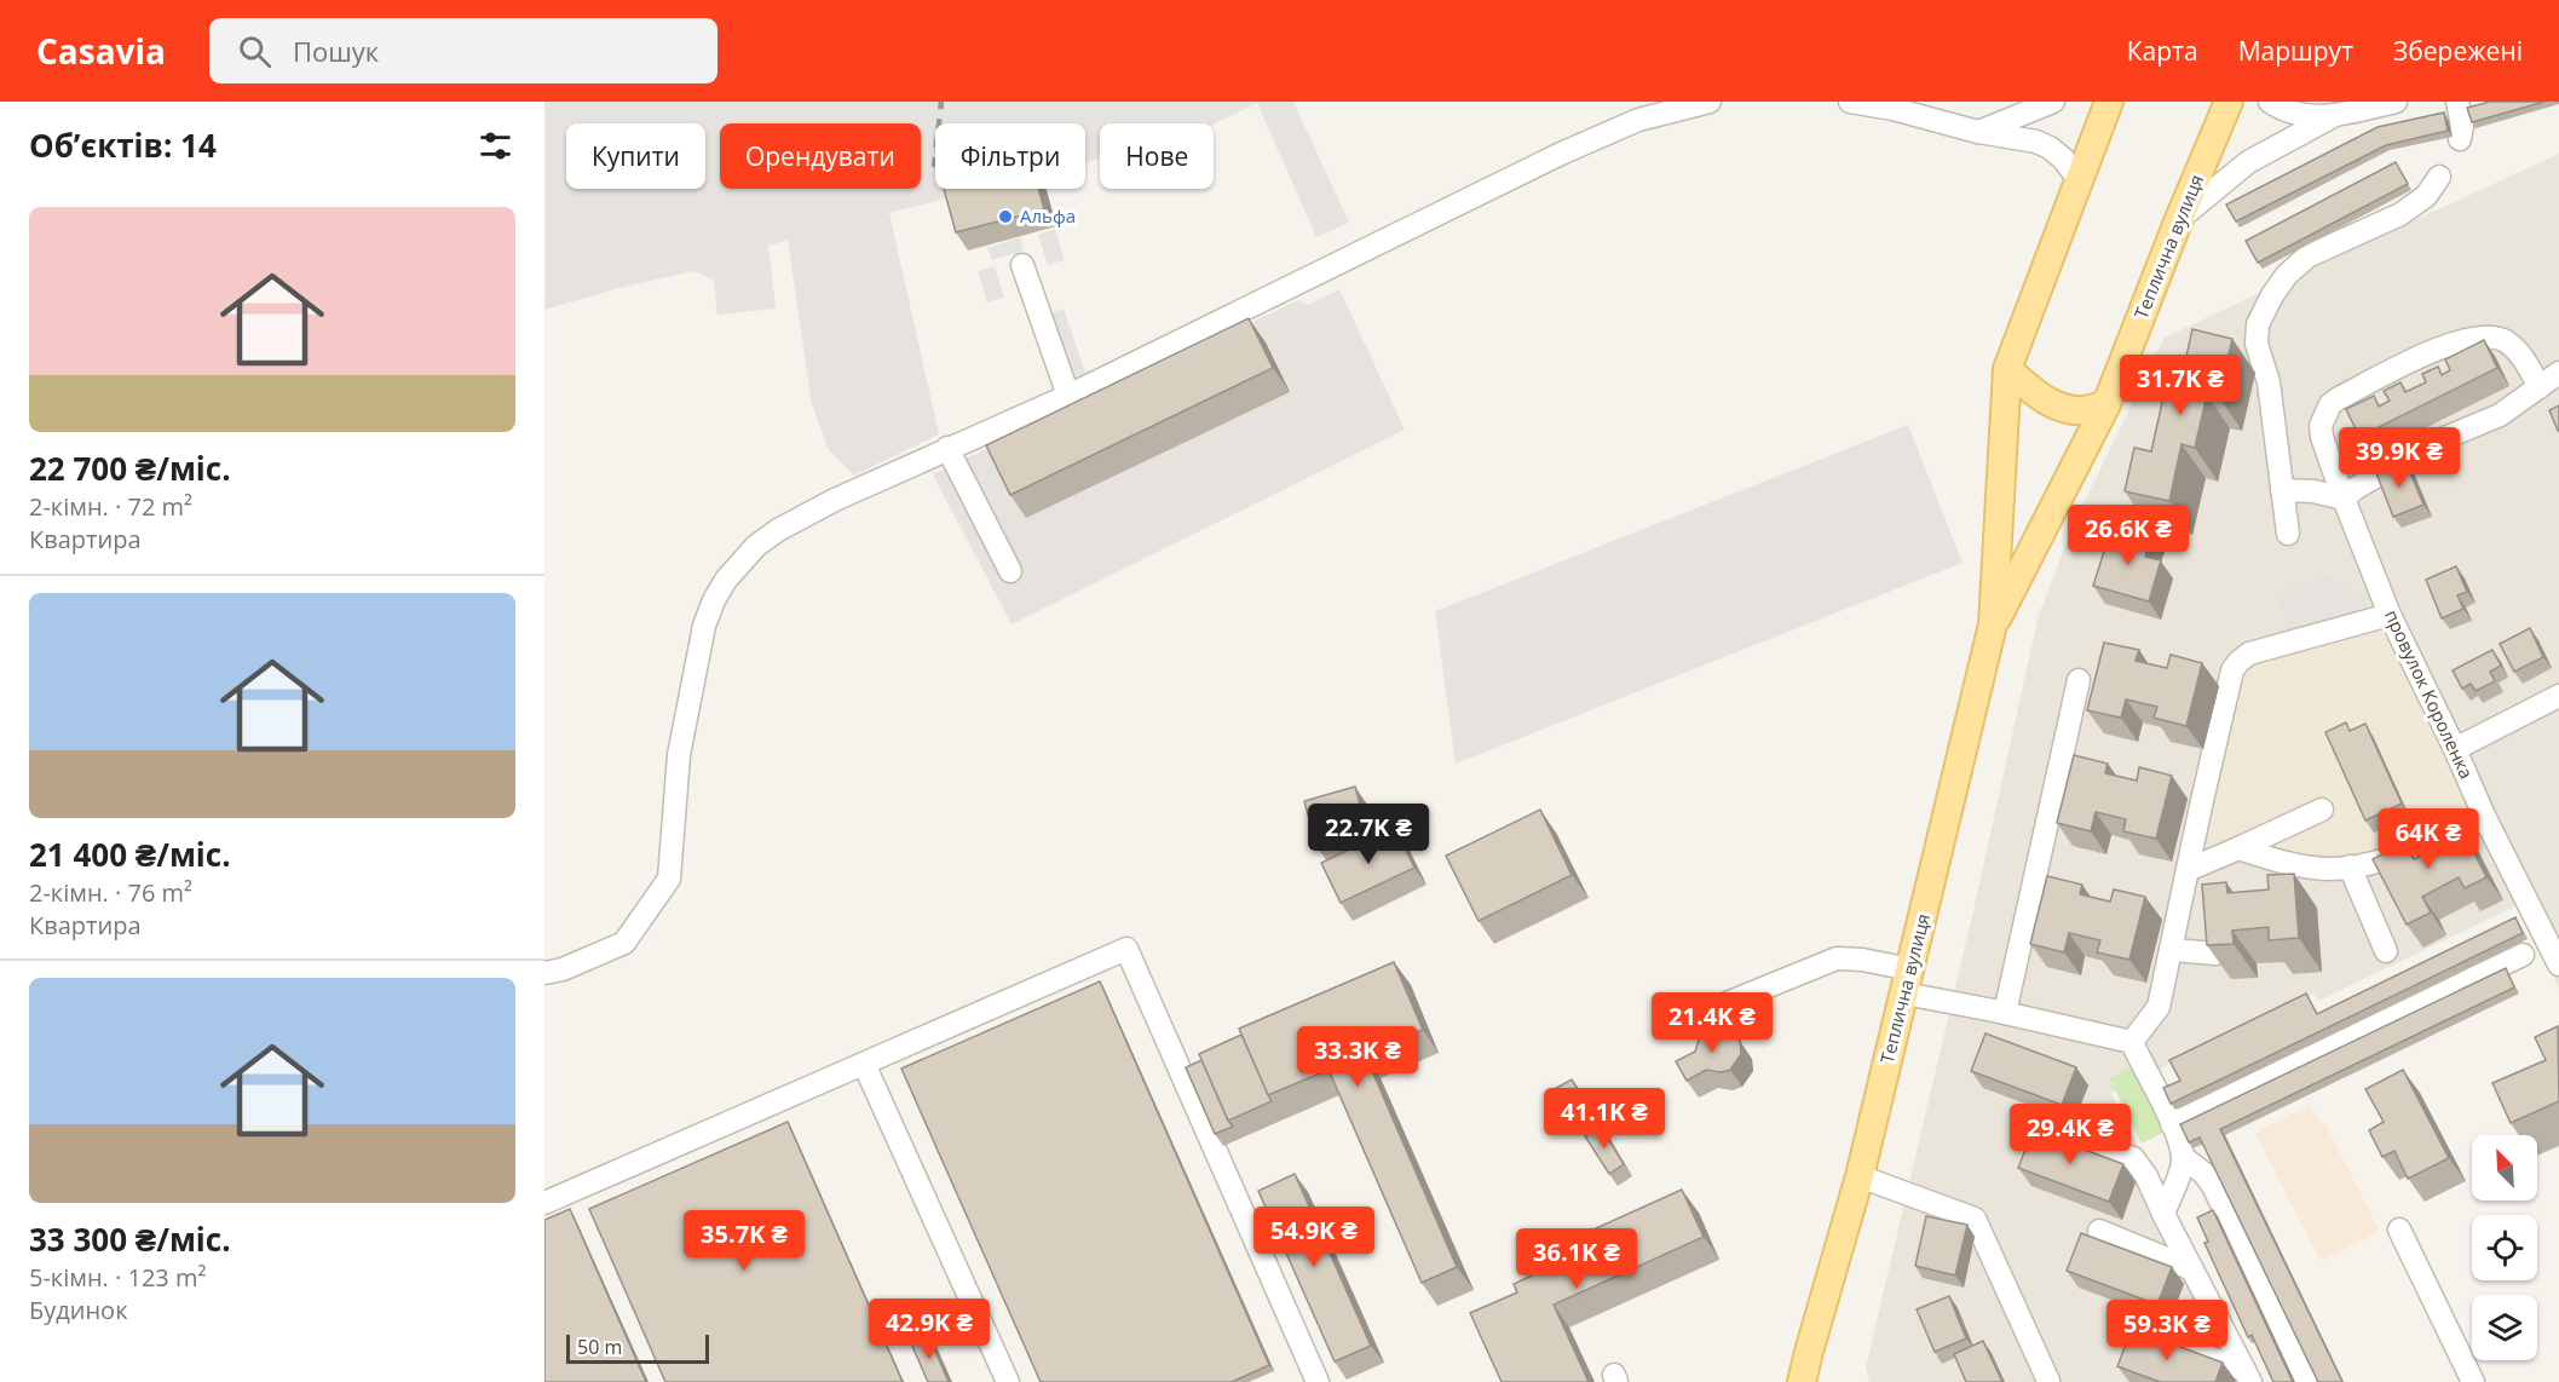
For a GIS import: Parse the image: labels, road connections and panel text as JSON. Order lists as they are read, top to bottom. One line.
{"streets":{"main road":["Теплична вулиця"],"street":["провулок Короленка"]},"places":["Альфа"],"scale_bar":"50 m","north":"top left","page":{"header":"Casavia","search":"Пошук","nav":["Карта","Маршрут","Збережені"],"heading":"Об’єктів: 14","chip":["Купити","Орендувати","Фільтри","Нове"],"list":[{"name":"22 700 ₴/міс.","note":"2-кімн. · 72 m² · Квартира"},{"name":"21 400 ₴/міс.","note":"2-кімн. · 76 m² · Квартира"},{"name":"33 300 ₴/міс.","note":"5-кімн. · 123 m² · Будинок"}],"price":["31.7K ₴","39.9K ₴","26.6K ₴","22.7K ₴","64K ₴","21.4K ₴","33.3K ₴","41.1K ₴","29.4K ₴","54.9K ₴","35.7K ₴","36.1K ₴","42.9K ₴","59.3K ₴"],"scale":"50 m"}}
